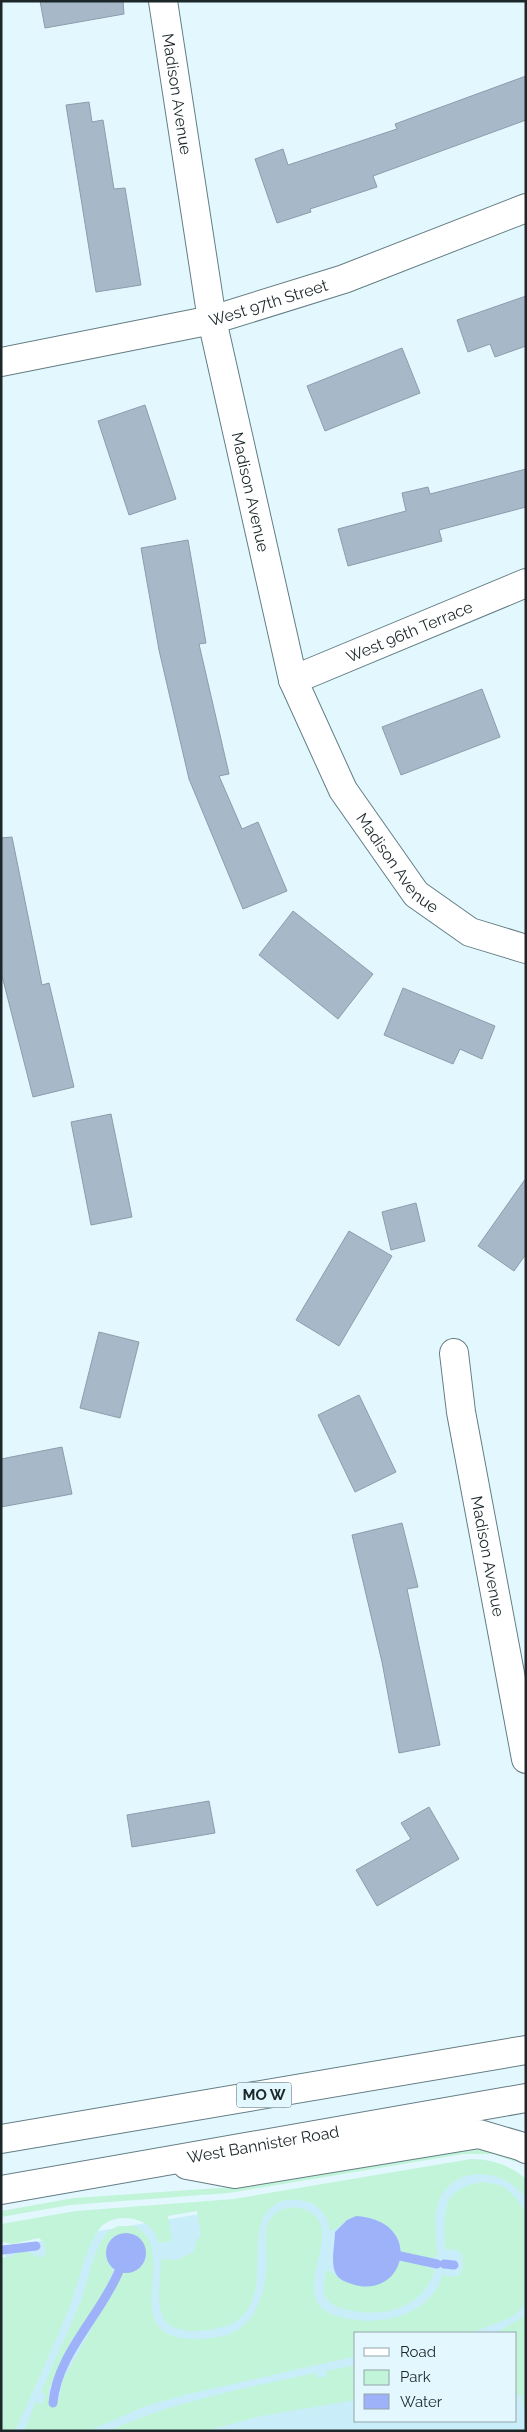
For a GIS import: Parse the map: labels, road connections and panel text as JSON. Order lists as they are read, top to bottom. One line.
{"streets":{"street":["Madison Avenue","West 97th Street","West 96th Terrace","MO W","West Bannister Road"]},"crossings":[["Madison Avenue","West 97th Street"],["Madison Avenue","West 96th Terrace"]],"legend":["Road","Park","Water"]}
